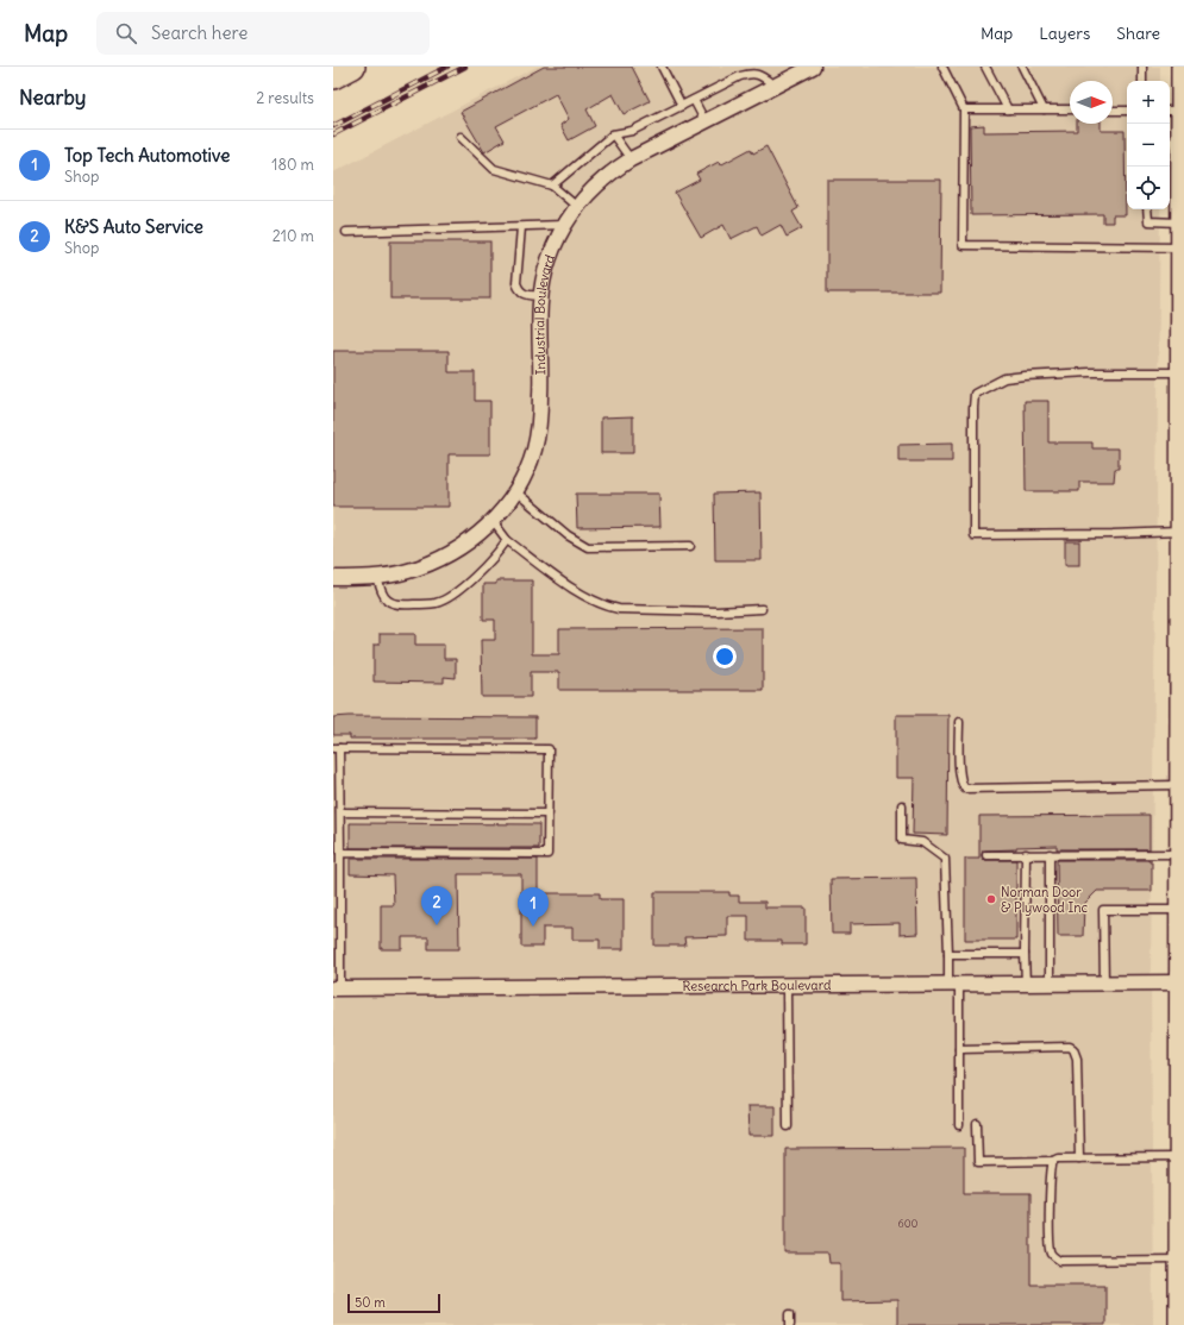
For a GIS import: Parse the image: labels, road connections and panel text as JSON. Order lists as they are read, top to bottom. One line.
{"streets":{"street":["Industrial Boulevard","Research Park Boulevard"]},"places":["Norman Door & Plywood Inc"],"house_numbers":["600"],"scale_bar":"50 m","north":"right","page":{"header":"Map","search":"Search here","nav":["Map","Layers","Share"],"heading":["Nearby","2 results"],"map_buttons":["+","−"],"list":[{"mark":"1","name":"Top Tech Automotive","note":"Shop","value":"180 m"},{"mark":"2","name":"K&S Auto Service","note":"Shop","value":"210 m"}],"pins":["2","1"],"scale":"50 m"}}
